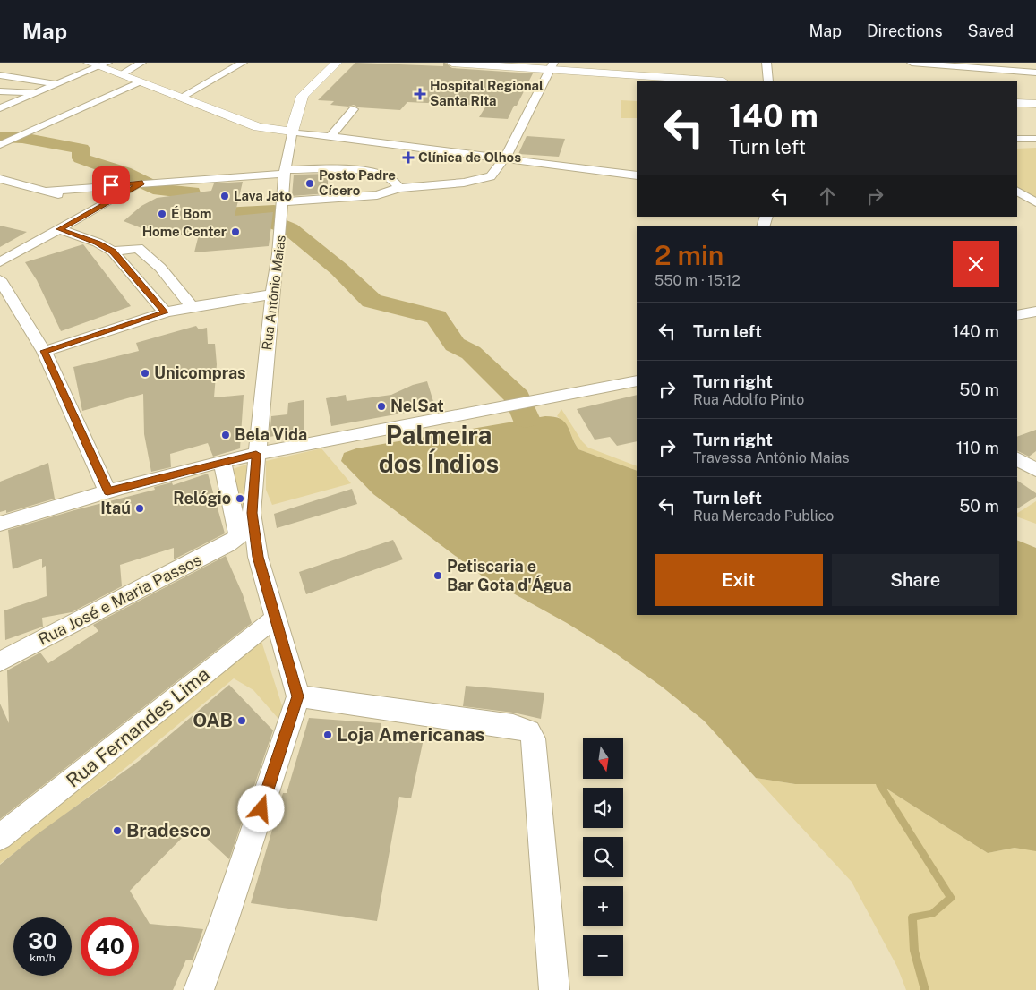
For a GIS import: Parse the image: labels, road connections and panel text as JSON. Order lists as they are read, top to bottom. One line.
{"streets":{"street":["Rua Antônio Maias","Rua José e Maria Passos","Rua Fernandes Lima"]},"crossings":[["Rua Antônio Maias","Rua José e Maria Passos"]],"districts":["Palmeira dos Índios"],"places":{"health":["Hospital Regional Santa Rita","Clínica de Olhos"],"other":["Posto Padre Cícero","Lava Jato","É Bom","Home Center","Unicompras","NelSat","Bela Vida","Relógio","Itaú","Petiscaria e Bar Gota d'Água","OAB","Loja Americanas","Bradesco"]},"north":"bottom","page":{"header":"Map","nav":["Map","Directions","Saved"],"turn":["140 m","Turn left"],"heading":["2 min","550 m · 15:12"],"list":[{"name":"Turn left","value":"140 m"},{"name":"Turn right","note":"Rua Adolfo Pinto","value":"50 m"},{"name":"Turn right","note":"Travessa Antônio Maias","value":"110 m"},{"name":"Turn left","note":"Rua Mercado Publico","value":"50 m"}],"buttons":["Exit","Share"],"map_buttons":["+","−"],"speed":"30 km/h","limit":"40"}}
